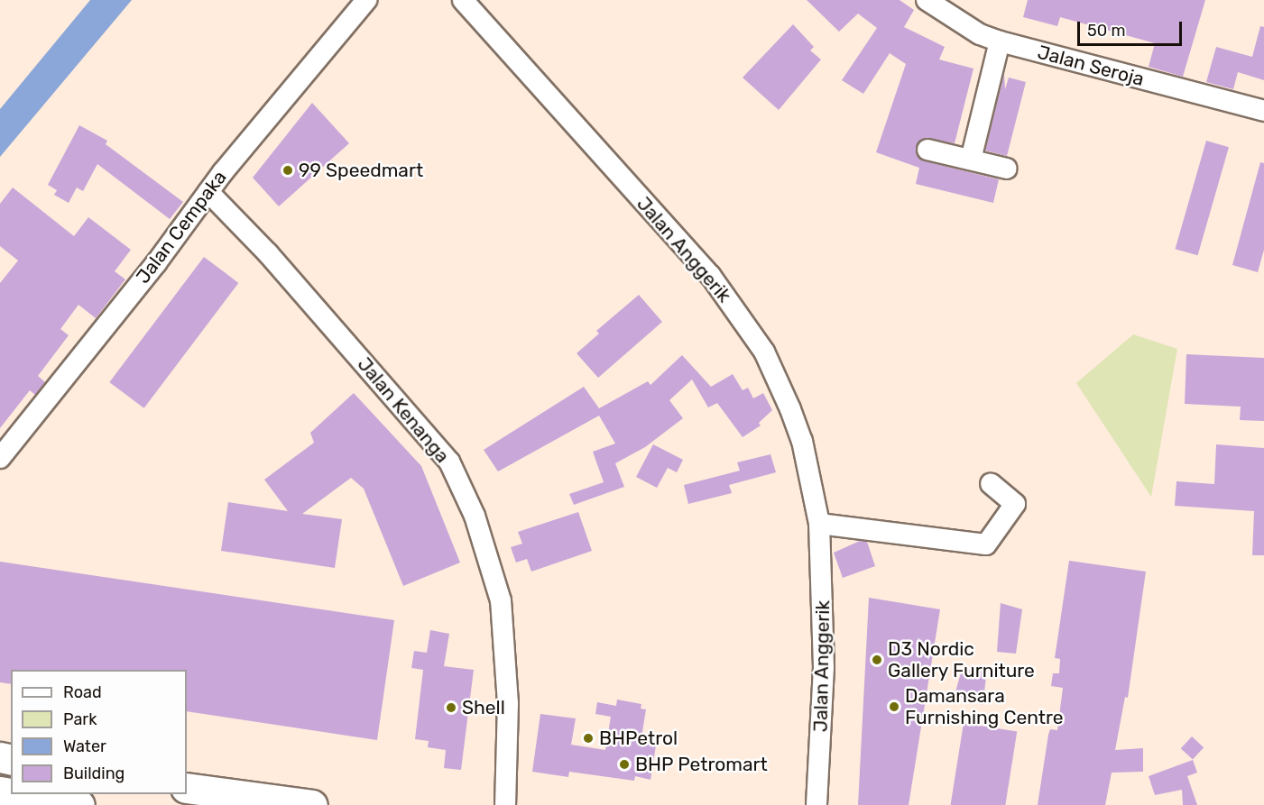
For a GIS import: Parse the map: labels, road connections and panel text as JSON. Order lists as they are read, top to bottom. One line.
{"streets":{"street":["Jalan Seroja","Jalan Cempaka","Jalan Anggerik","Jalan Kenanga"]},"crossings":[["Jalan Cempaka","Jalan Kenanga"]],"places":["99 Speedmart","D3 Nordic Gallery Furniture","Damansara Furnishing Centre","Shell","BHPetrol","BHP Petromart"],"legend":["Road","Park","Water","Building"],"scale_bar":"50 m"}
